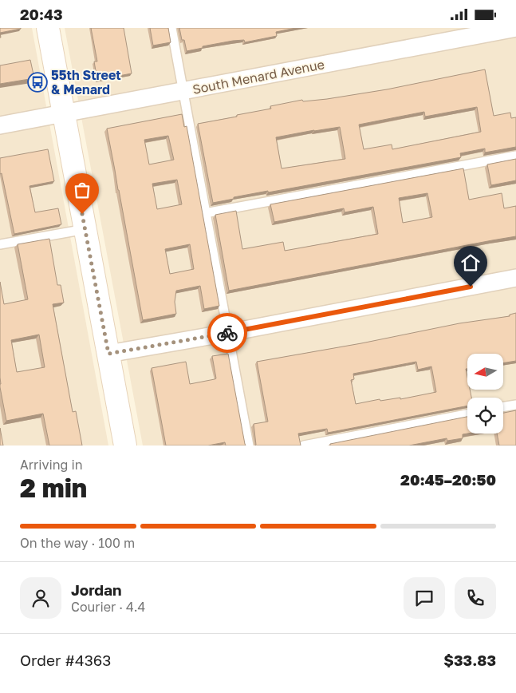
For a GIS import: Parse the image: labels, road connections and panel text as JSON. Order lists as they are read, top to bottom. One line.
{"streets":{"street":["South Menard Avenue"]},"places":{"bus stop":["55th Street & Menard"]},"north":"left","page":{"status":"20:43","heading":["2 min","Arriving in","20:45–20:50"],"panel":["Jordan","Courier · 4.4","Order #4363","$33.83"],"bar":"On the way · 100 m"}}
